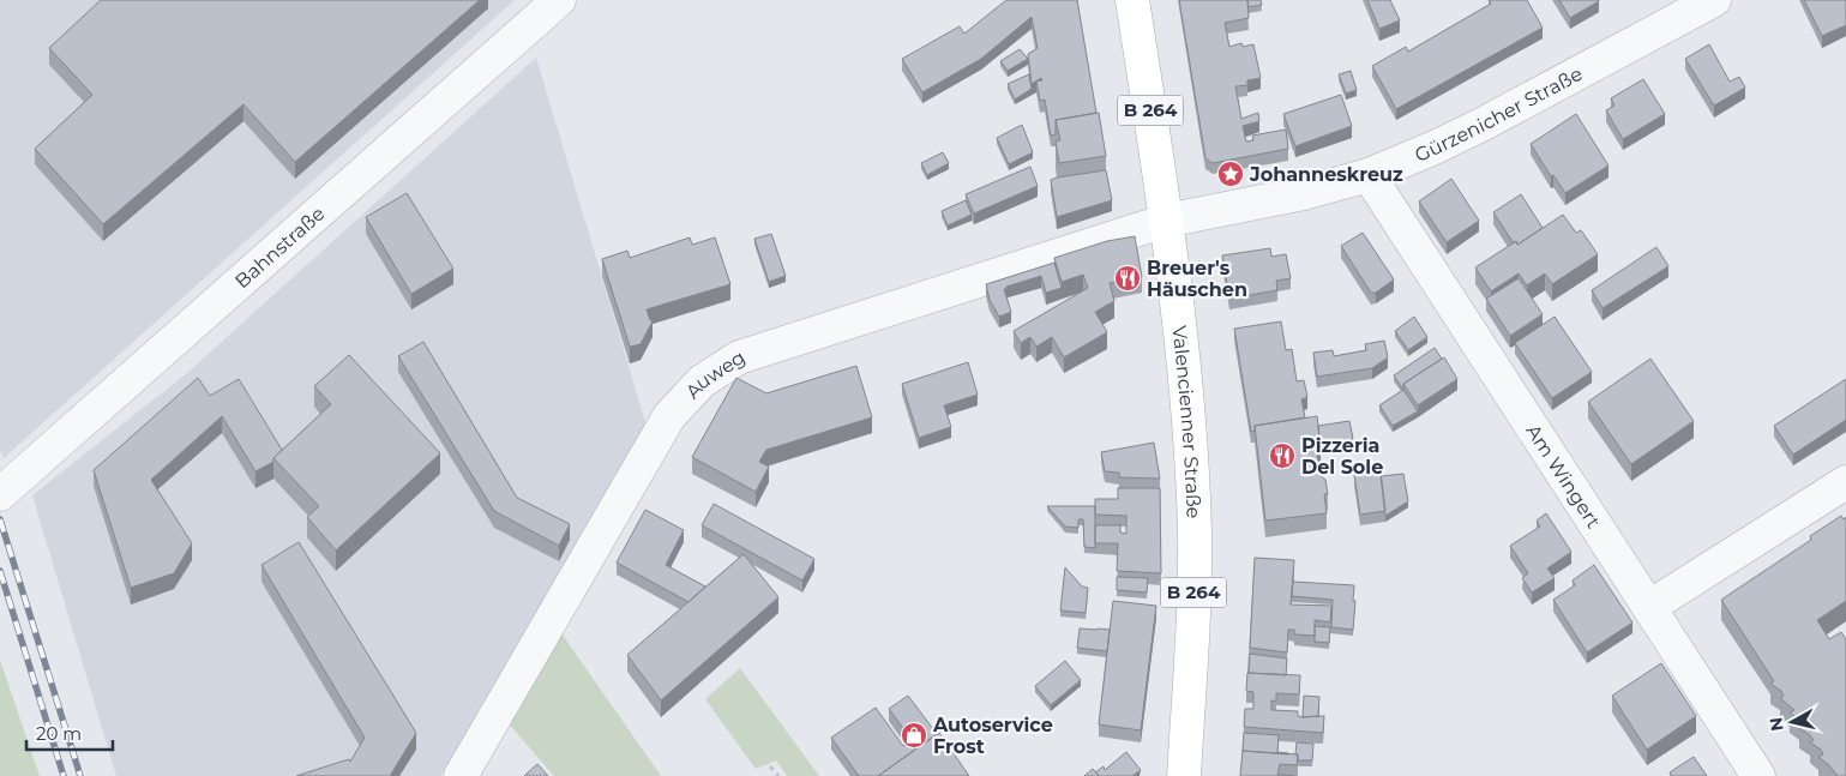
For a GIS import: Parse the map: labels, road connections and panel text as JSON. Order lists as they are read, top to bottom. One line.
{"streets":{"main road":["B 264","Valencienner Straße"],"street":["Gürzenicher Straße","Bahnstraße","Auweg","Am Wingert"]},"crossings":[["Gürzenicher Straße","Auweg"],["Gürzenicher Straße","Valencienner Straße"],["Gürzenicher Straße","Am Wingert"],["Auweg","Valencienner Straße"]],"places":{"place":["Johanneskreuz"],"restaurant":["Breuer's Häuschen","Pizzeria Del Sole"],"shop":["Autoservice Frost"]},"scale_bar":"20 m","north":"left"}
